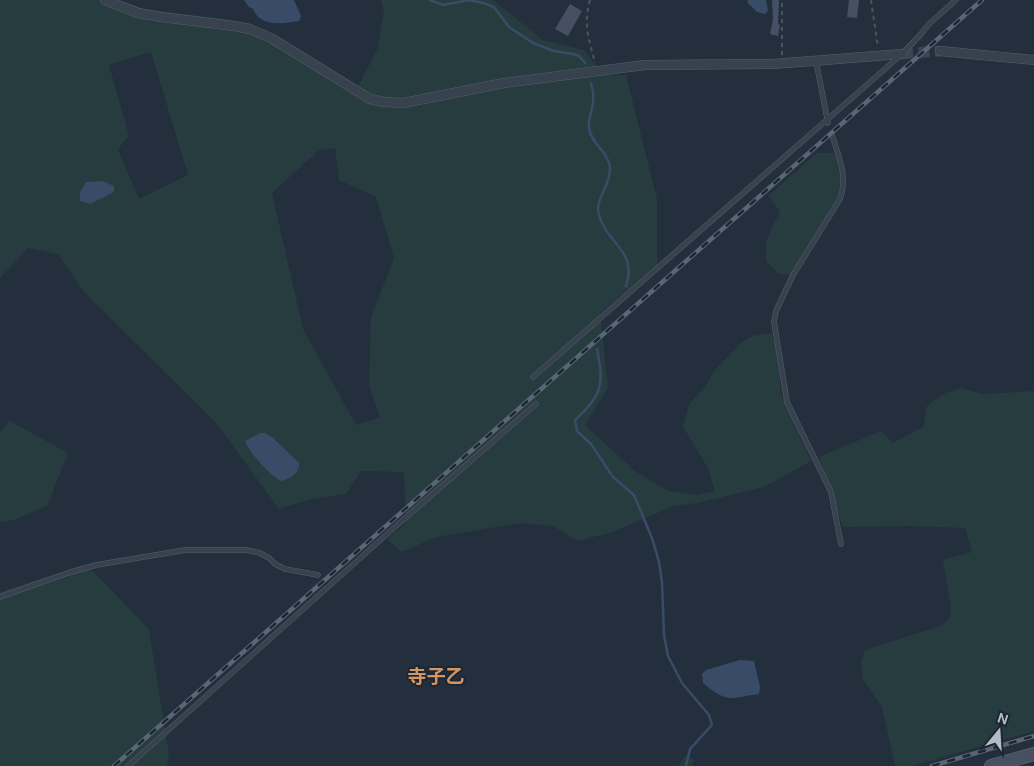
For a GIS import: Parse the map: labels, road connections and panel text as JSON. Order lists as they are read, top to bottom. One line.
{"districts":["寺子乙"],"north":"top"}
